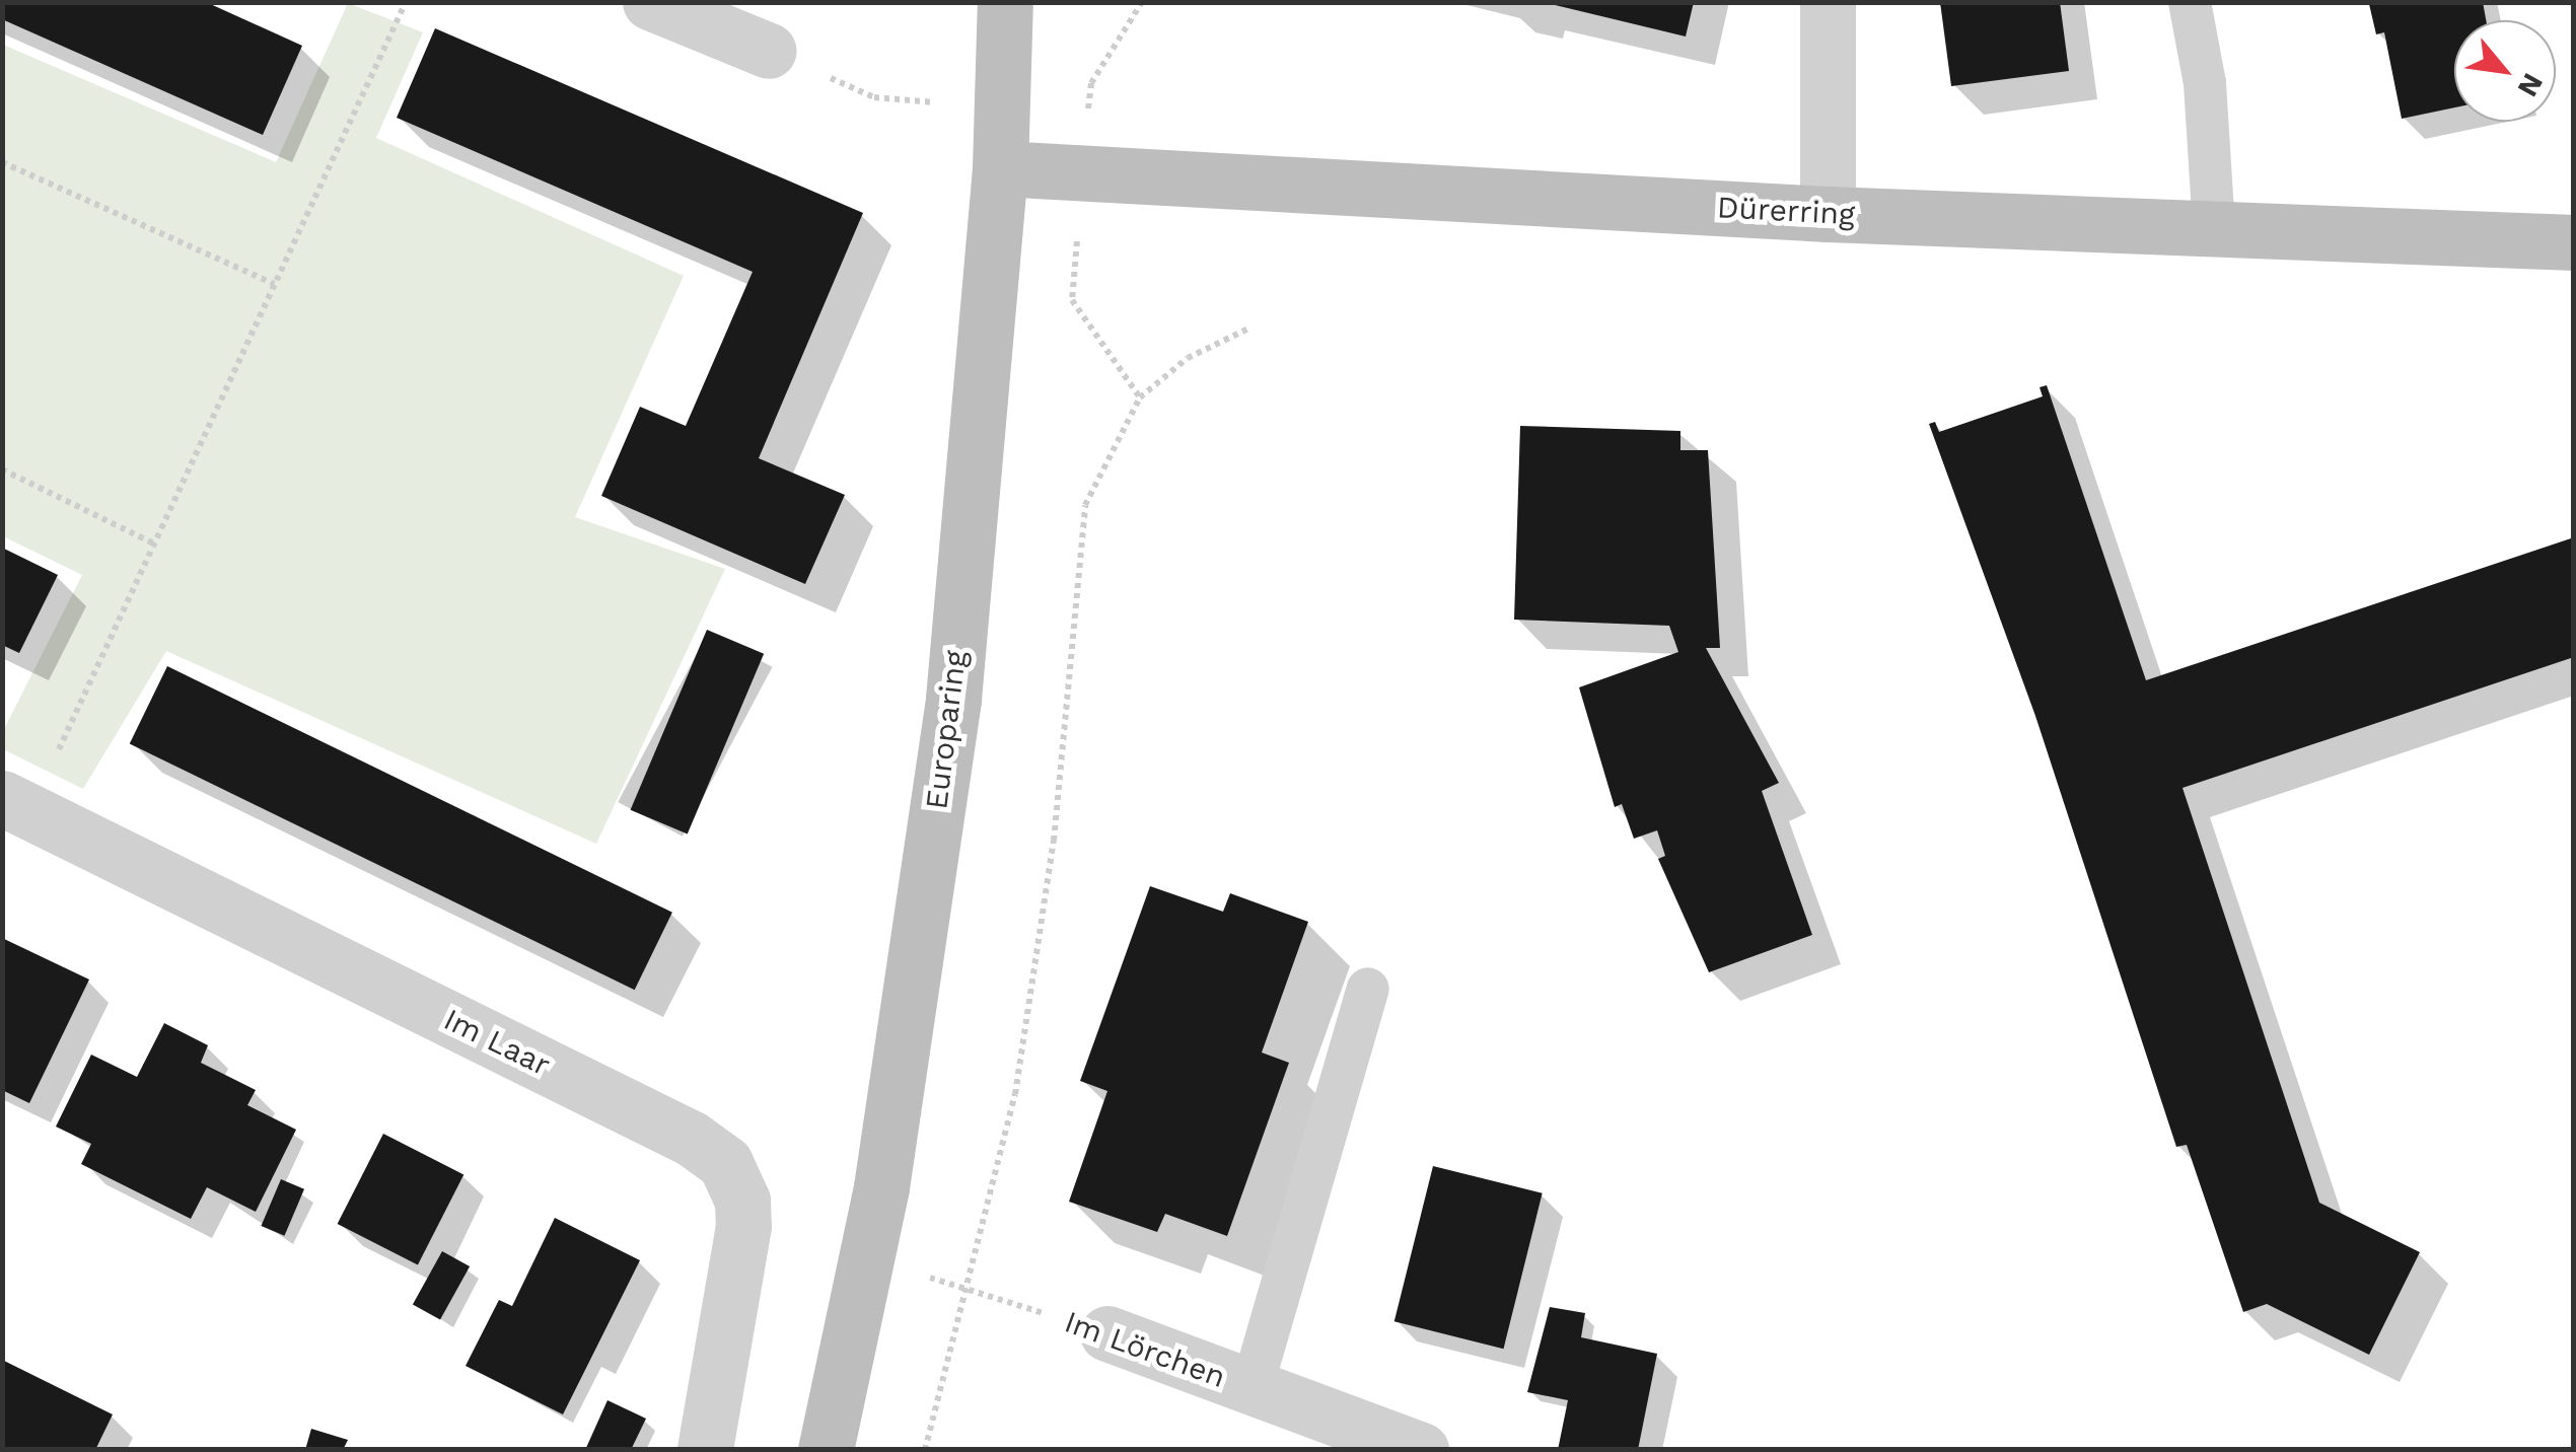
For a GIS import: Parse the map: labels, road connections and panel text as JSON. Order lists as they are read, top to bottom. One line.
{"streets":{"main road":["Dürerring","Europaring"],"street":["Im Laar","Im Lörchen"]},"crossings":[["Dürerring","Europaring"],["Europaring","Im Lörchen"]],"north":"bottom right"}
